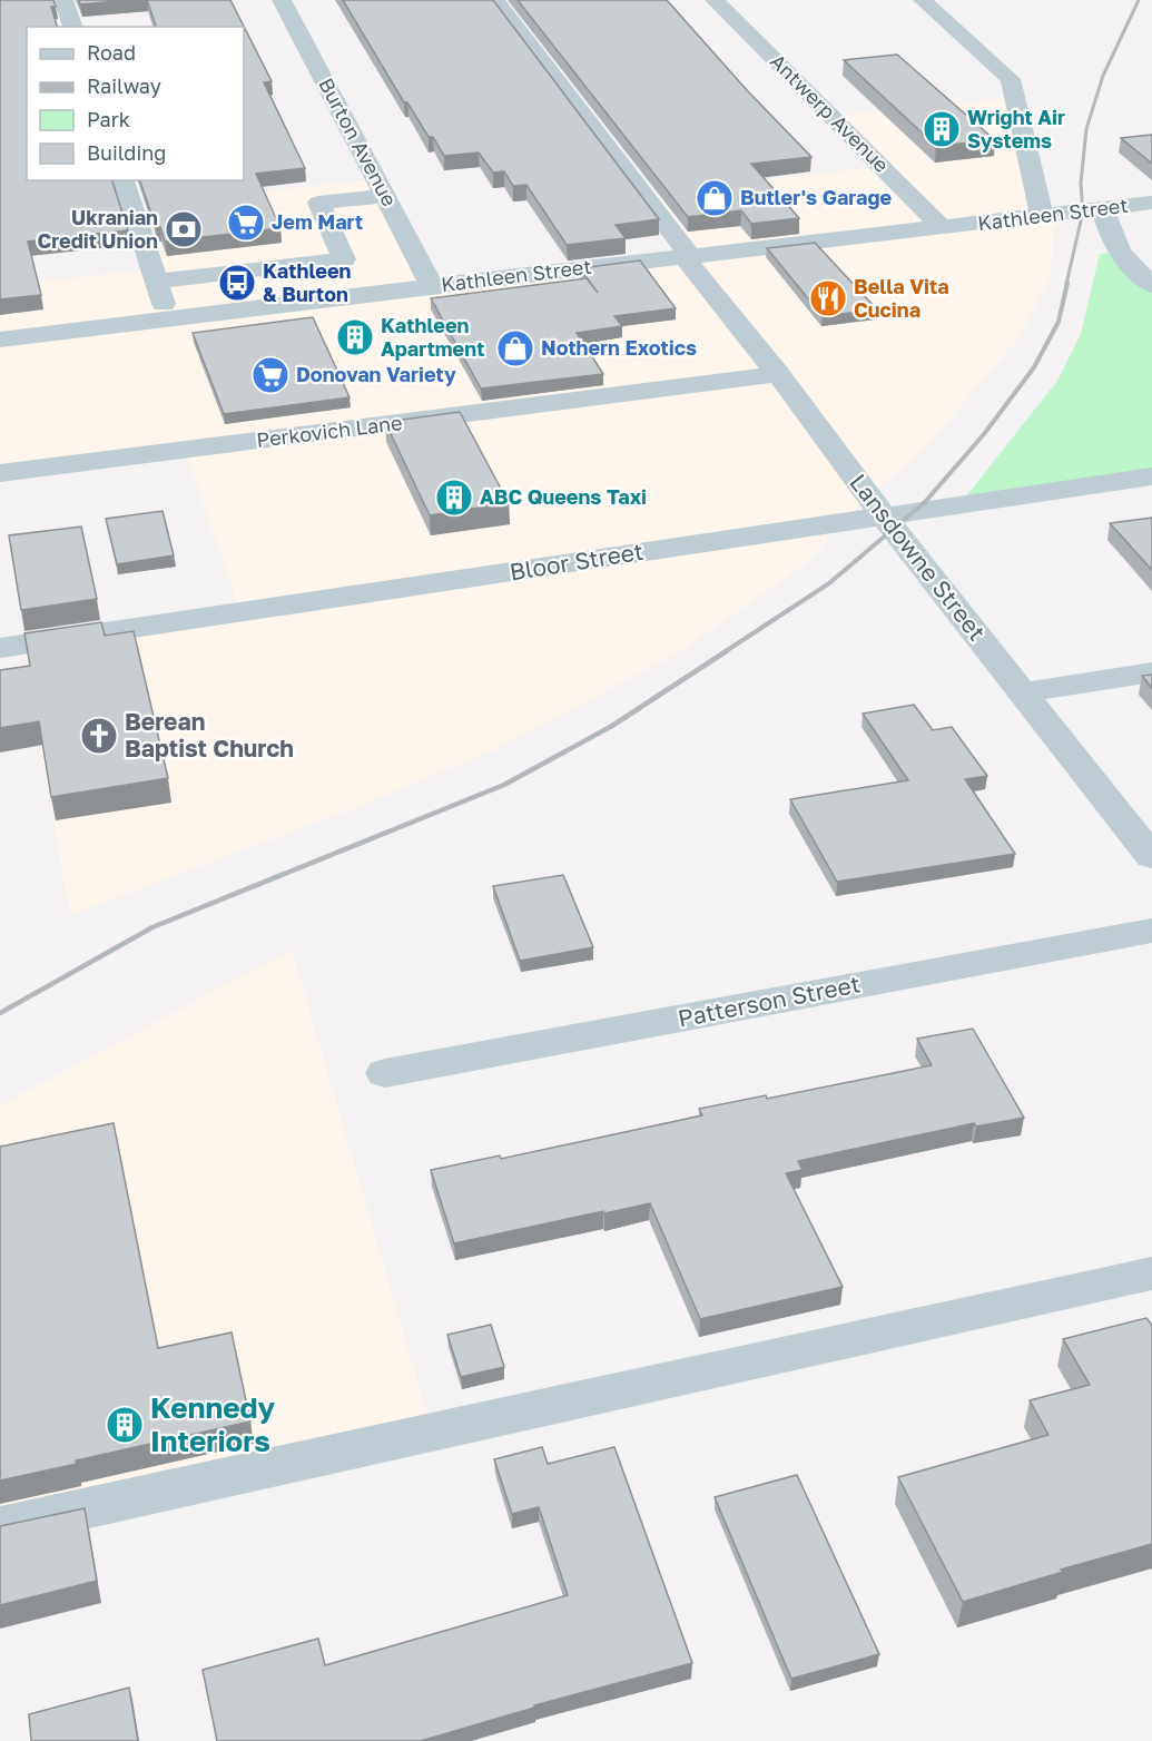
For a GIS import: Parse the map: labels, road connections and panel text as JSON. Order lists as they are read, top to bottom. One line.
{"streets":{"street":["Antwerp Avenue","Burton Avenue","Kathleen Street","Perkovich Lane","Lansdowne Street","Bloor Street","Patterson Street"]},"crossings":[["Antwerp Avenue","Kathleen Street"],["Burton Avenue","Kathleen Street"],["Kathleen Street","Lansdowne Street"],["Perkovich Lane","Lansdowne Street"],["Lansdowne Street","Bloor Street"]],"places":{"building":["Wright Air Systems","Kathleen Apartment","ABC Queens Taxi","Kennedy Interiors"],"shop":["Butler's Garage","Nothern Exotics"],"supermarket":["Jem Mart","Donovan Variety"],"bank":["Ukranian Credit Union"],"bus stop":["Kathleen & Burton"],"restaurant":["Bella Vita Cucina"],"church":["Berean Baptist Church"]},"legend":["Road","Railway","Park","Building"]}
